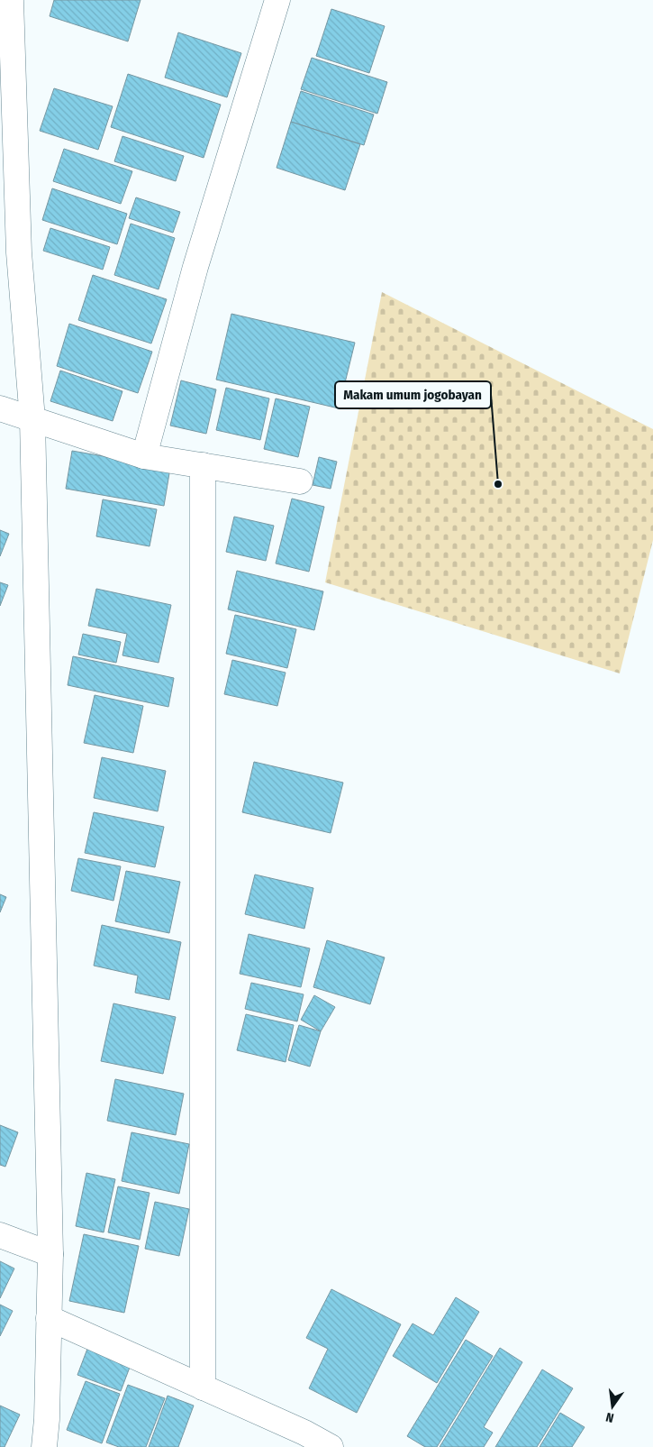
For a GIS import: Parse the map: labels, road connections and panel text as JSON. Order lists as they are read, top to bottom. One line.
{"places":["Makam umum jogobayan"],"north":"bottom"}
